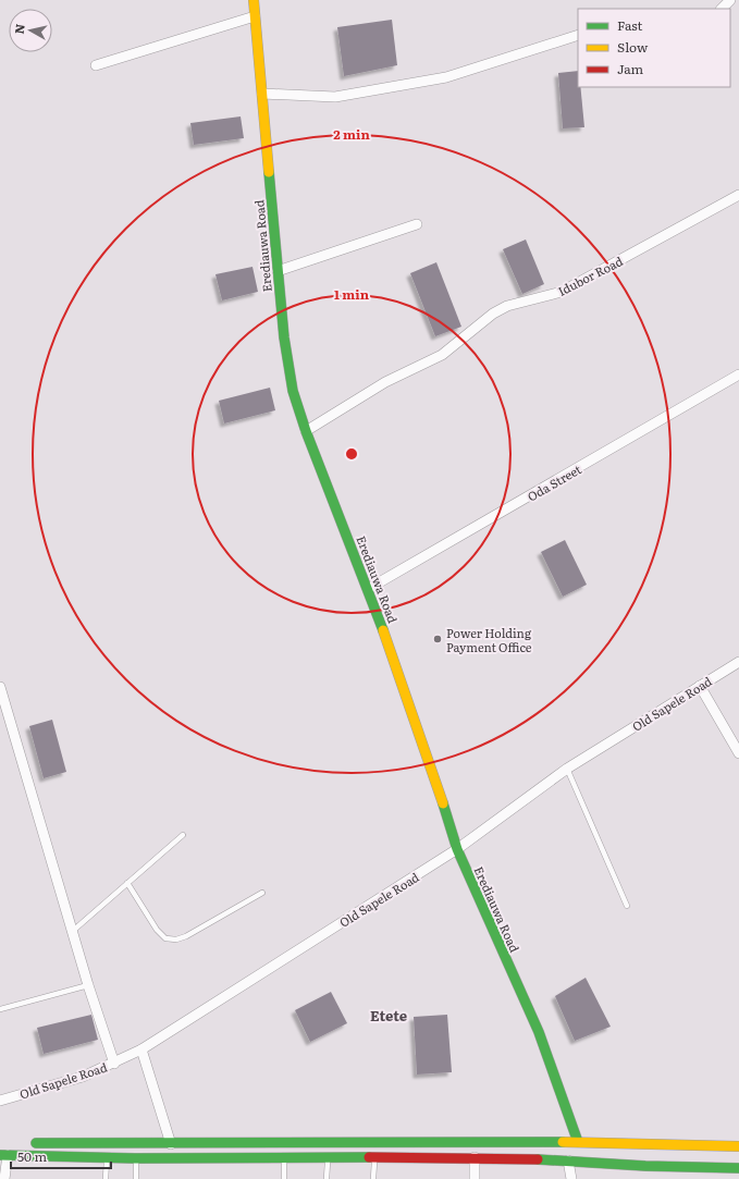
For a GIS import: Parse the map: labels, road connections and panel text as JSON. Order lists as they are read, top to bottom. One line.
{"streets":{"main road":["Erediauwa Road"],"street":["Idubor Road","Oda Street","Old Sapele Road"]},"crossings":[["Erediauwa Road","Idubor Road"],["Erediauwa Road","Oda Street"],["Erediauwa Road","Old Sapele Road"]],"districts":["Etete"],"places":["Power Holding Payment Office"],"legend":["Fast","Slow","Jam"],"scale_bar":"50 m","north":"left","rings":["2 min","1 min"]}
